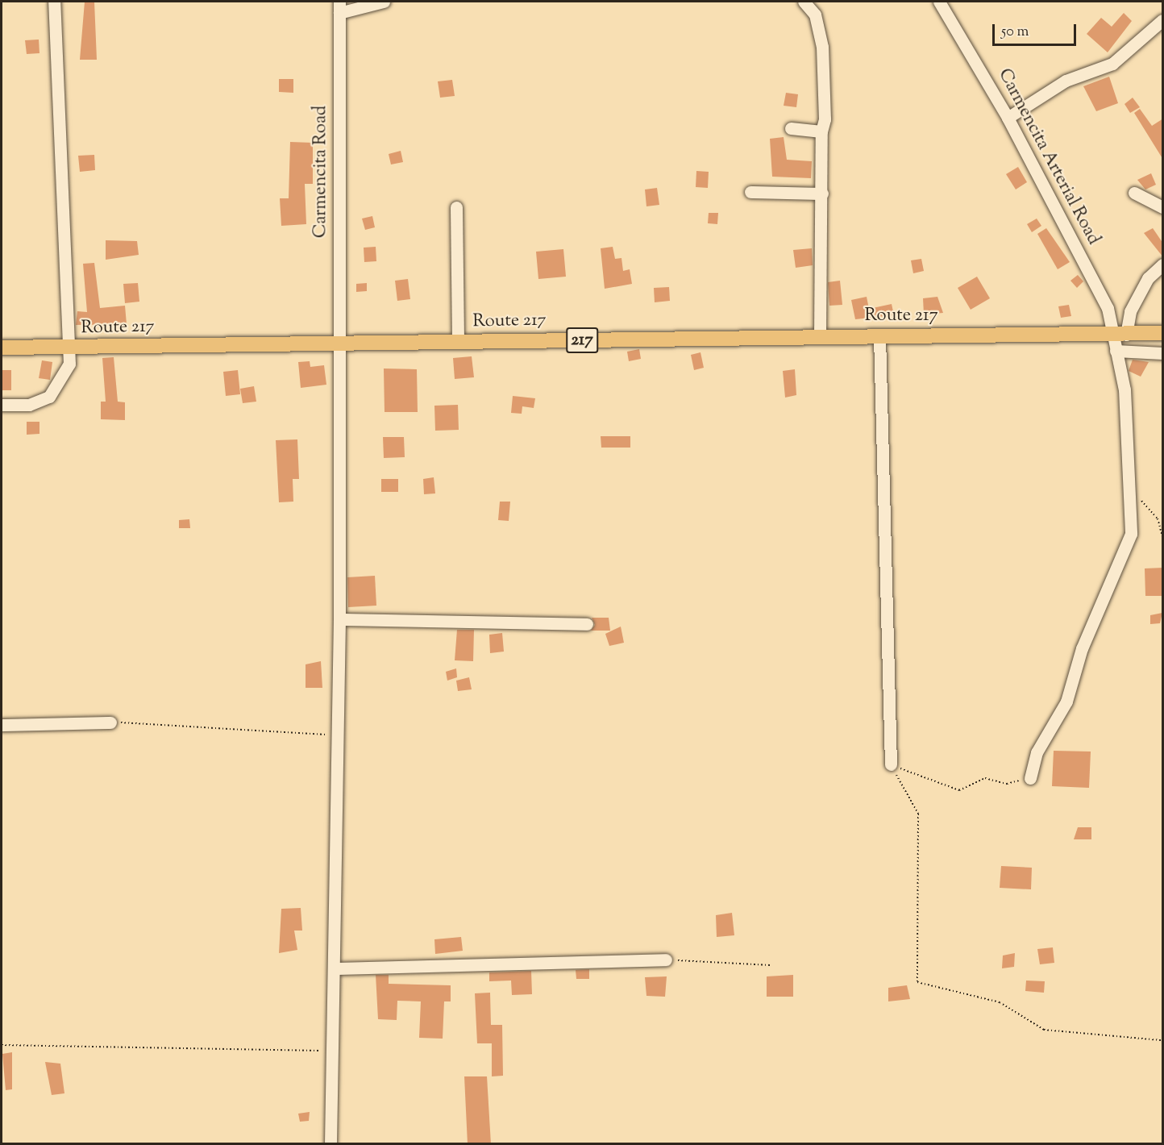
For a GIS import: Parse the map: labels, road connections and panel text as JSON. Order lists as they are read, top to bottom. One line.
{"streets":{"main road":["Route 217","217"],"street":["Carmencita Arterial Road","Carmencita Road"]},"crossings":[["Carmencita Arterial Road","Route 217"],["Carmencita Road","Route 217"]],"scale_bar":"50 m"}
